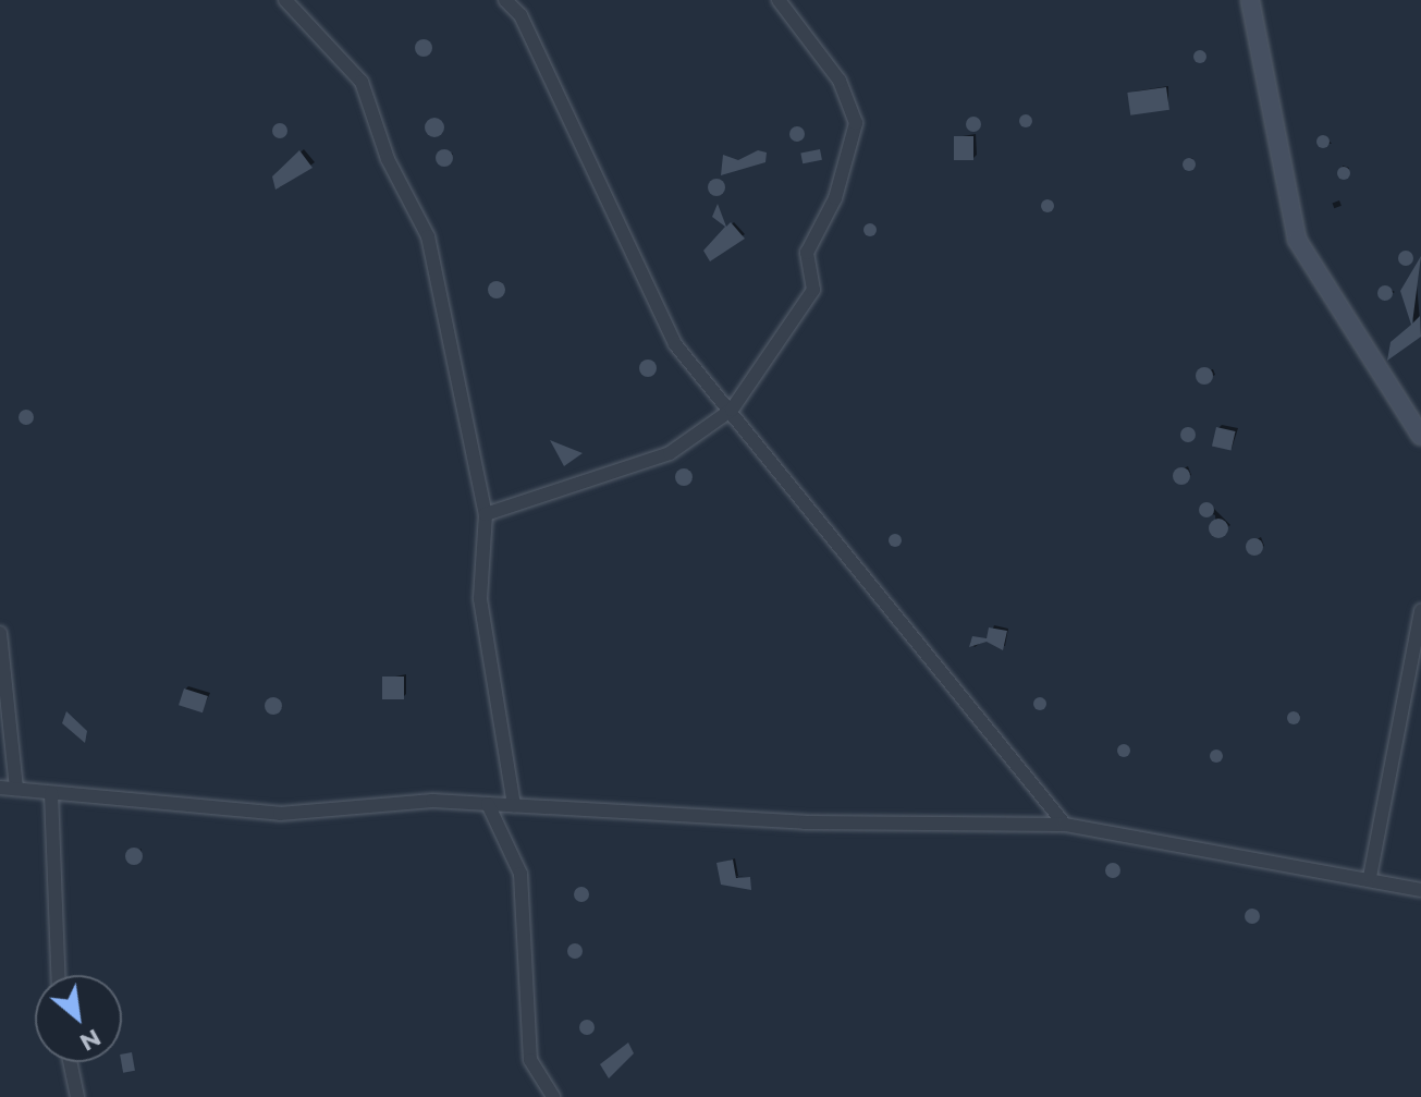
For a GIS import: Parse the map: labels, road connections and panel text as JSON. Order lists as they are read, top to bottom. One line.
{"north":"bottom right"}
